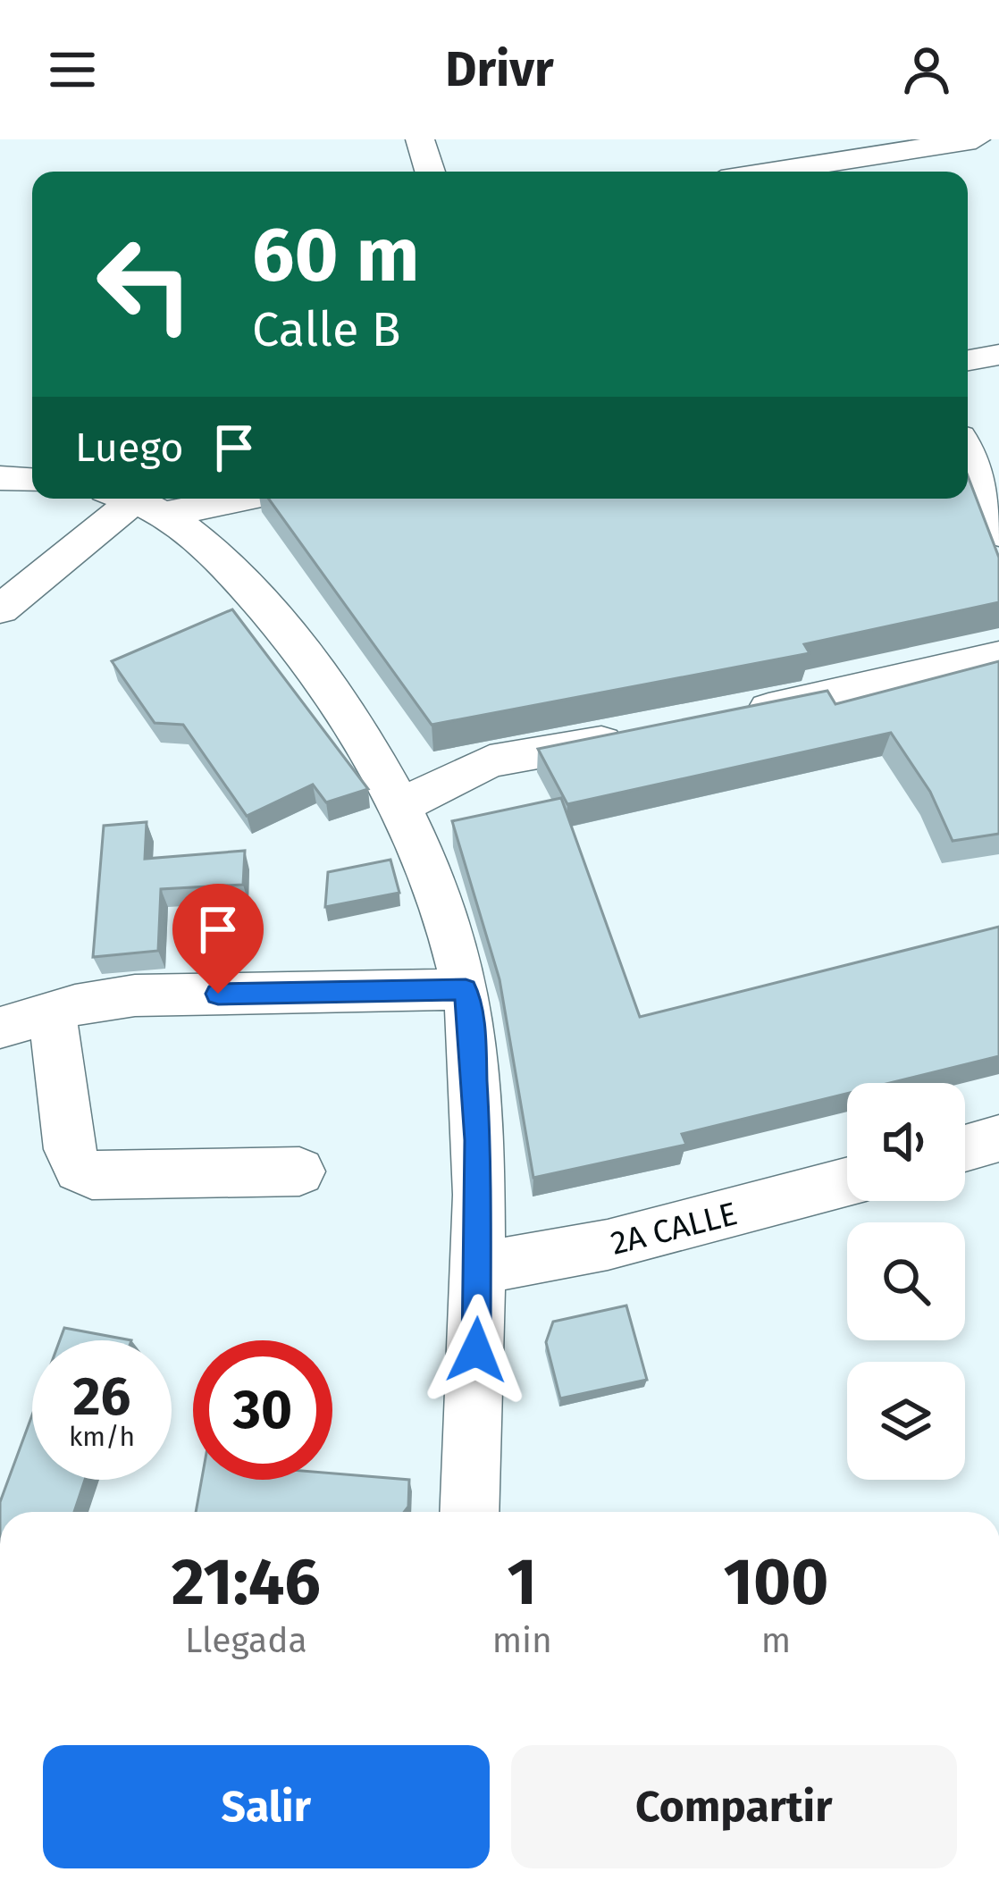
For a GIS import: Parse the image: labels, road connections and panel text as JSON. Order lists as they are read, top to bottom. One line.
{"streets":{"street":["2A CALLE"]},"page":{"header":"Drivr","turn":["60 m","Calle B"],"then":"Luego","speed":"26 km/h","limit":"30","eta":["21:46","Llegada","1","min","100","m"],"buttons":["Salir","Compartir"]}}
